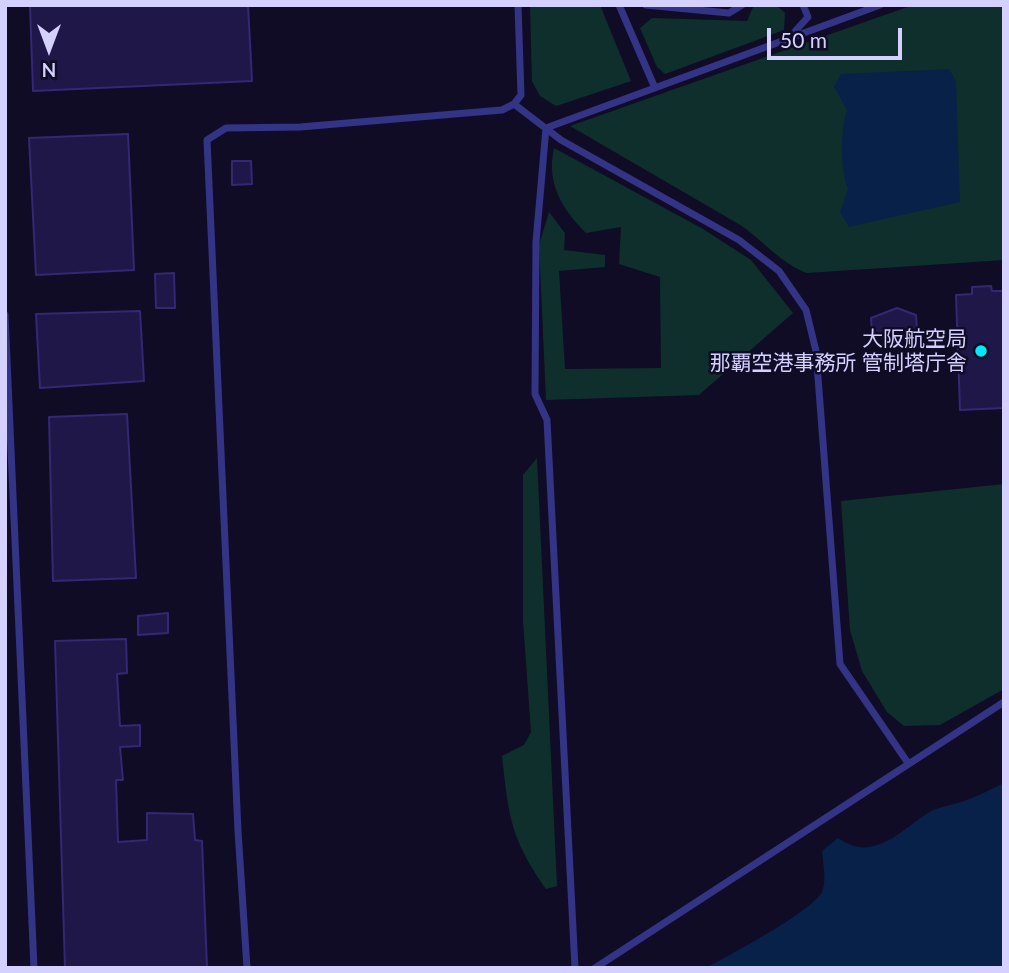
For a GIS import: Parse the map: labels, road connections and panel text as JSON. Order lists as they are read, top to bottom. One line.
{"places":["大阪航空局 那覇空港事務所 管制塔庁舎"],"scale_bar":"50 m","north":"bottom"}
